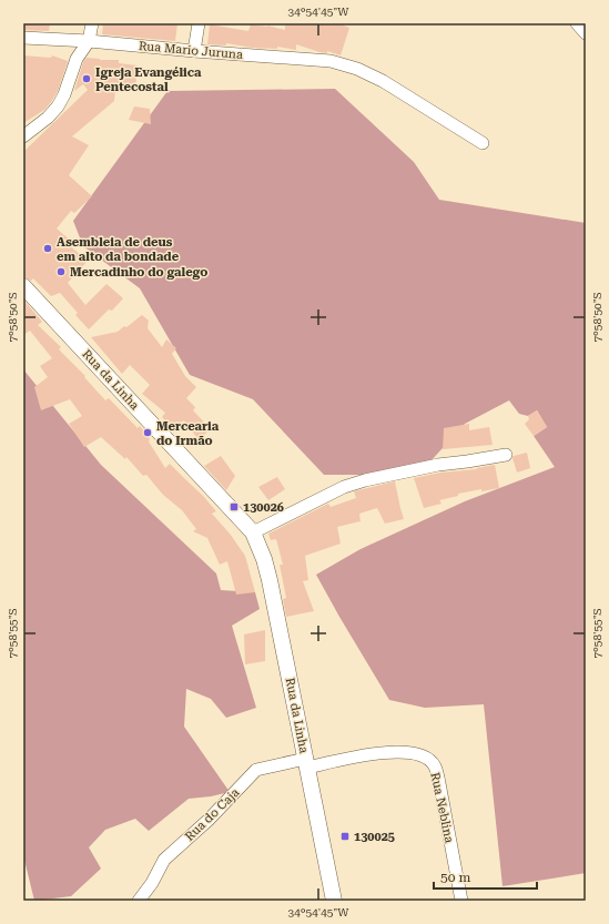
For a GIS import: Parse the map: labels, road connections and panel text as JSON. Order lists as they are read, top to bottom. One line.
{"streets":{"street":["Rua Mario Juruna","Rua da Linha","Rua Neblina","Rua do Caja"]},"crossings":[["Rua da Linha","Rua Neblina"],["Rua da Linha","Rua do Caja"],["Rua Neblina","Rua do Caja"]],"places":{"other":["Igreja Evangélica Pentecostal","Asembleia de deus em alto da bondade","Mercadinho do galego","Mercearia do Irmão"],"transit":["130026","130025"]},"scale_bar":"50 m","coordinates":["34°54'45\"W","7°58'50\"S","7°58'55\"S"]}
